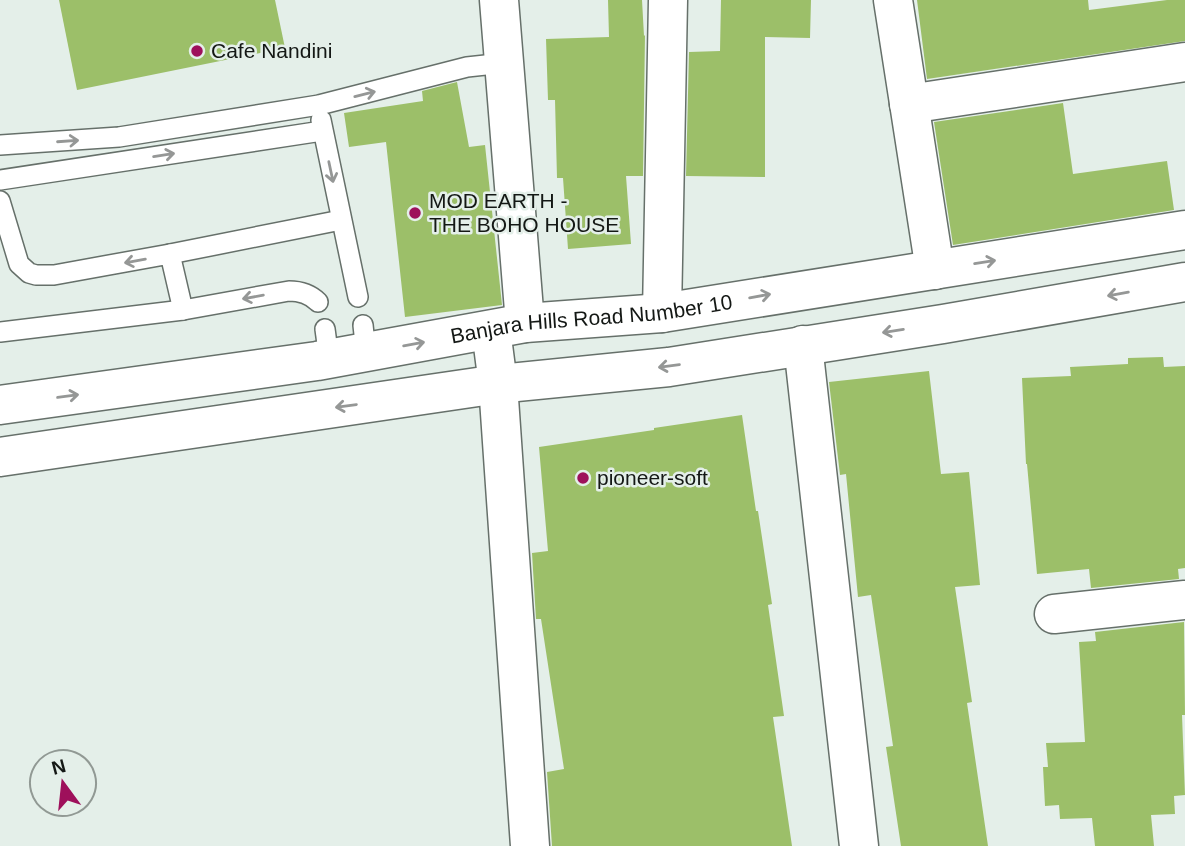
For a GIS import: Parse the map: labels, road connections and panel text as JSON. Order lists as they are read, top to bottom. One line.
{"streets":{"main road":["Banjara Hills Road Number 10"]},"places":["Cafe Nandini","MOD EARTH - THE BOHO HOUSE","pioneer-soft"],"north":"top"}
